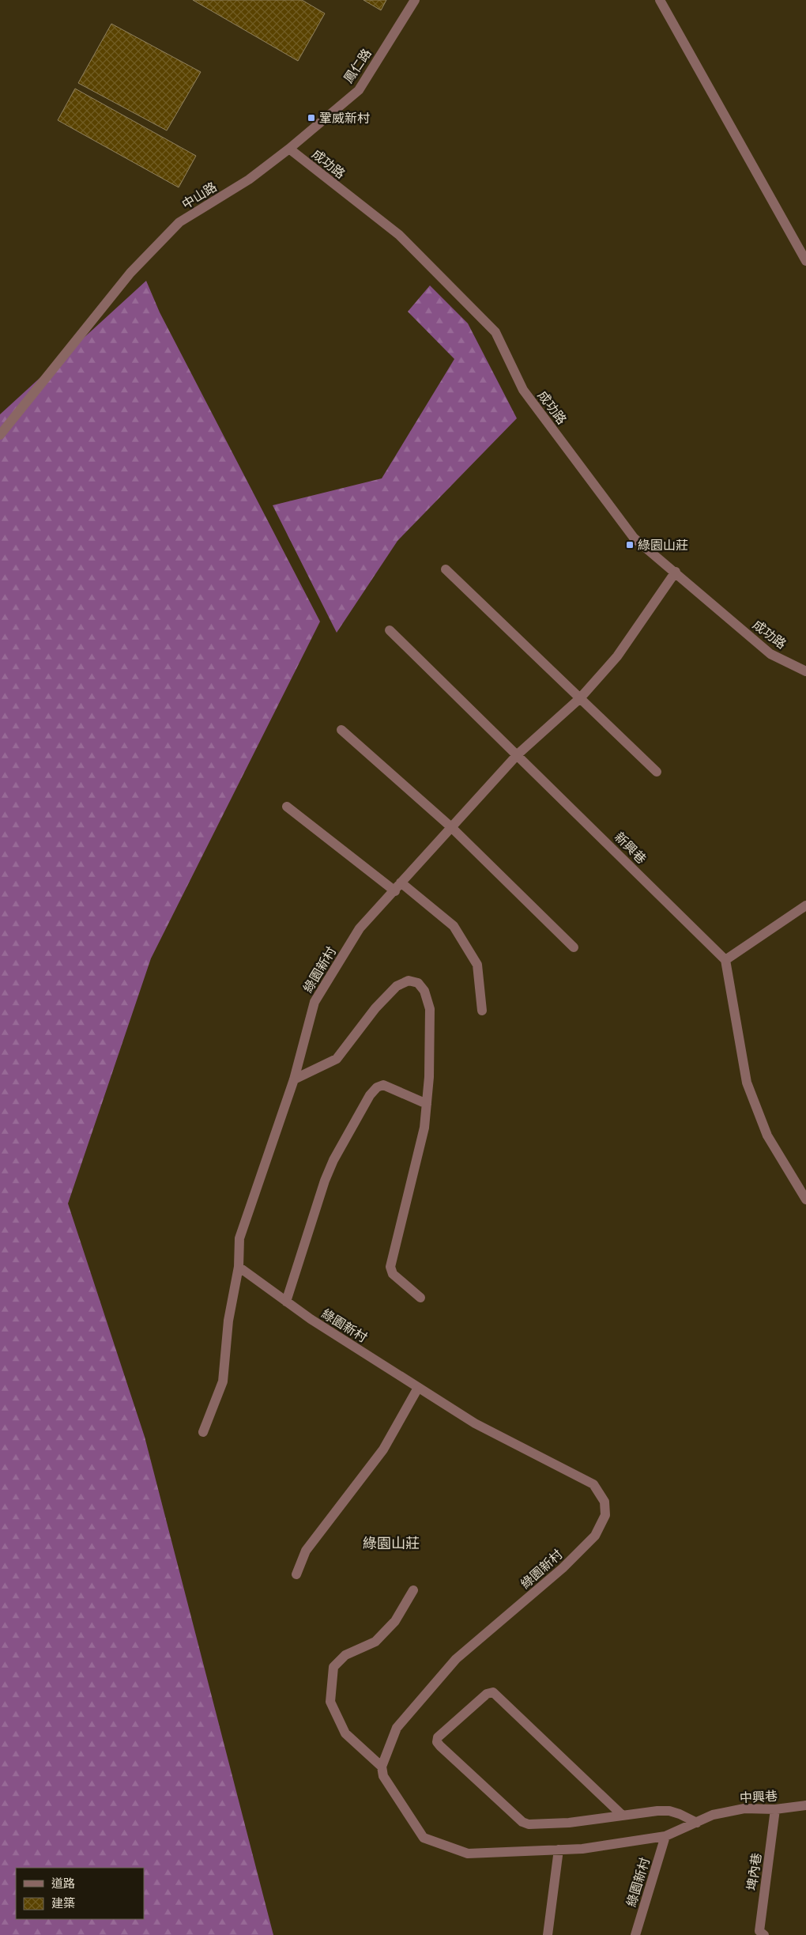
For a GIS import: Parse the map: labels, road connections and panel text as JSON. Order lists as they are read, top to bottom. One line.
{"streets":{"street":["鳳仁路","成功路","中山路","新興巷","綠園新村","中興巷","埤內巷"]},"crossings":[["鳳仁路","成功路"],["鳳仁路","中山路"],["成功路","中山路"],["綠園新村","中興巷"],["中興巷","埤內巷"]],"districts":["綠園山莊"],"places":{"transit":["鞏威新村","綠園山莊"]},"legend":["道路","建築"]}
